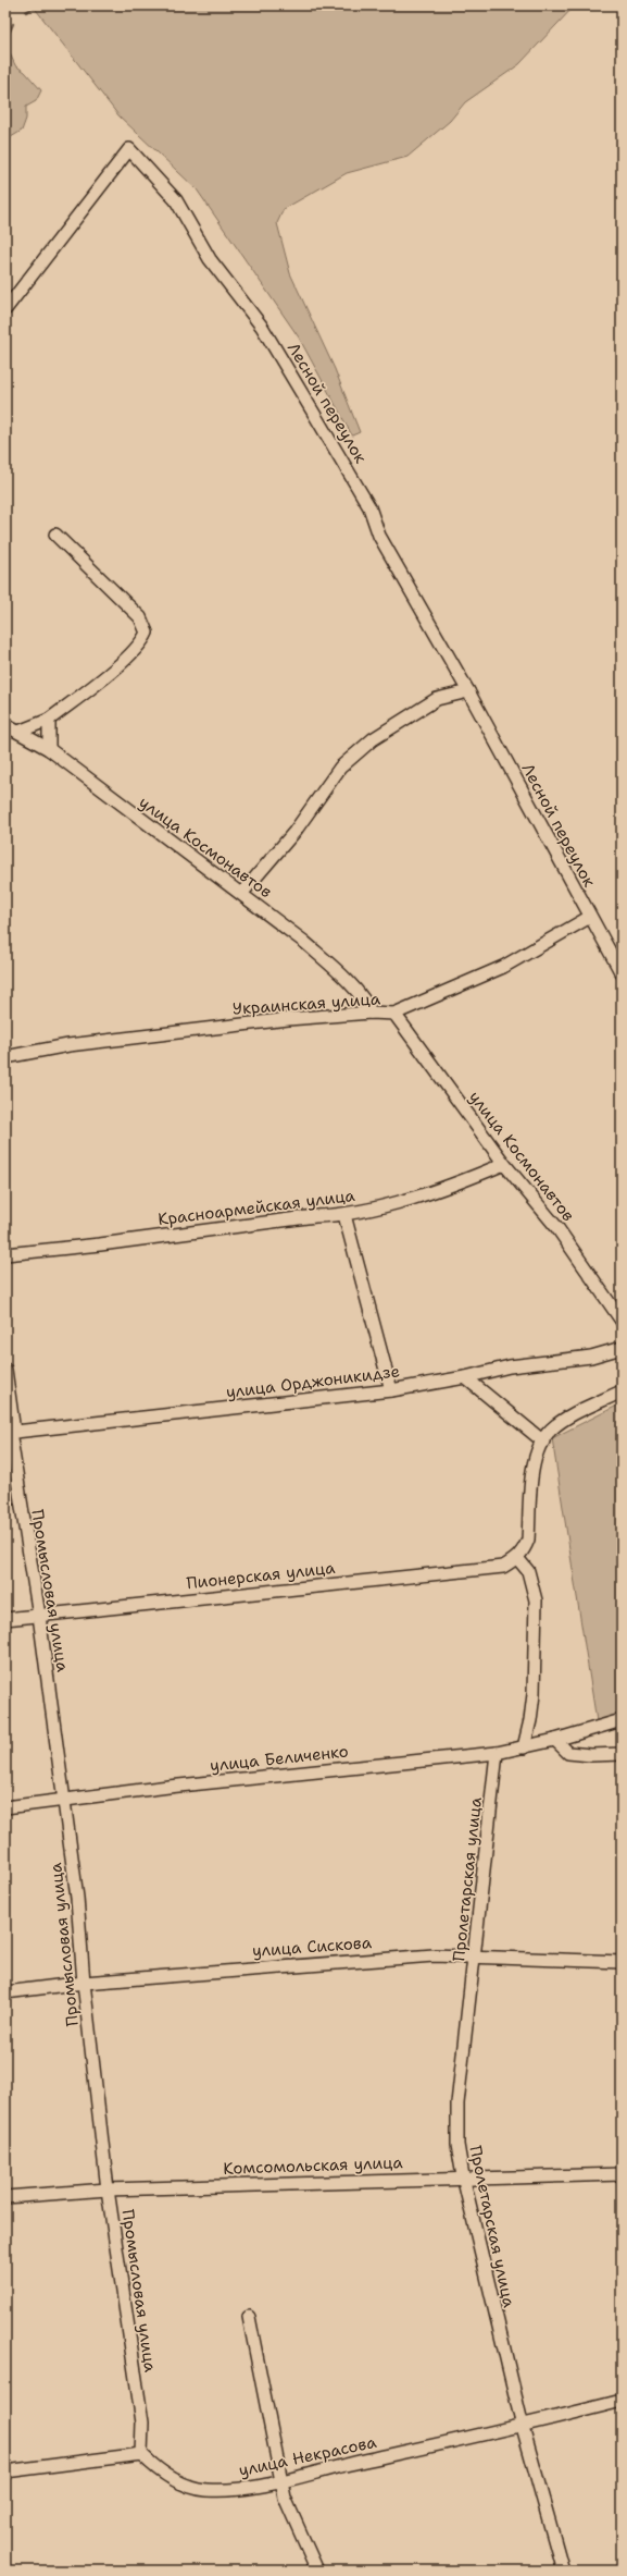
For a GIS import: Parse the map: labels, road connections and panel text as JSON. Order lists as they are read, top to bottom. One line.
{"streets":{"street":["Лесной переулок","улица Космонавтов","Украинская улица","Красноармейская улица","улица Орджоникидзе","Пионерская улица","Промысловая улица","улица Беличенко","Пролетарская улица","улица Сискова","Комсомольская улица","улица Некрасова"]},"crossings":[["Лесной переулок","Украинская улица"],["улица Космонавтов","Украинская улица"],["улица Космонавтов","Красноармейская улица"],["улица Орджоникидзе","Промысловая улица"],["Пионерская улица","Промысловая улица"],["Промысловая улица","улица Беличенко"],["Промысловая улица","улица Сискова"],["Промысловая улица","Комсомольская улица"],["Промысловая улица","улица Некрасова"],["улица Беличенко","Пролетарская улица"],["Пролетарская улица","улица Сискова"],["Пролетарская улица","Комсомольская улица"],["Пролетарская улица","улица Некрасова"]]}
